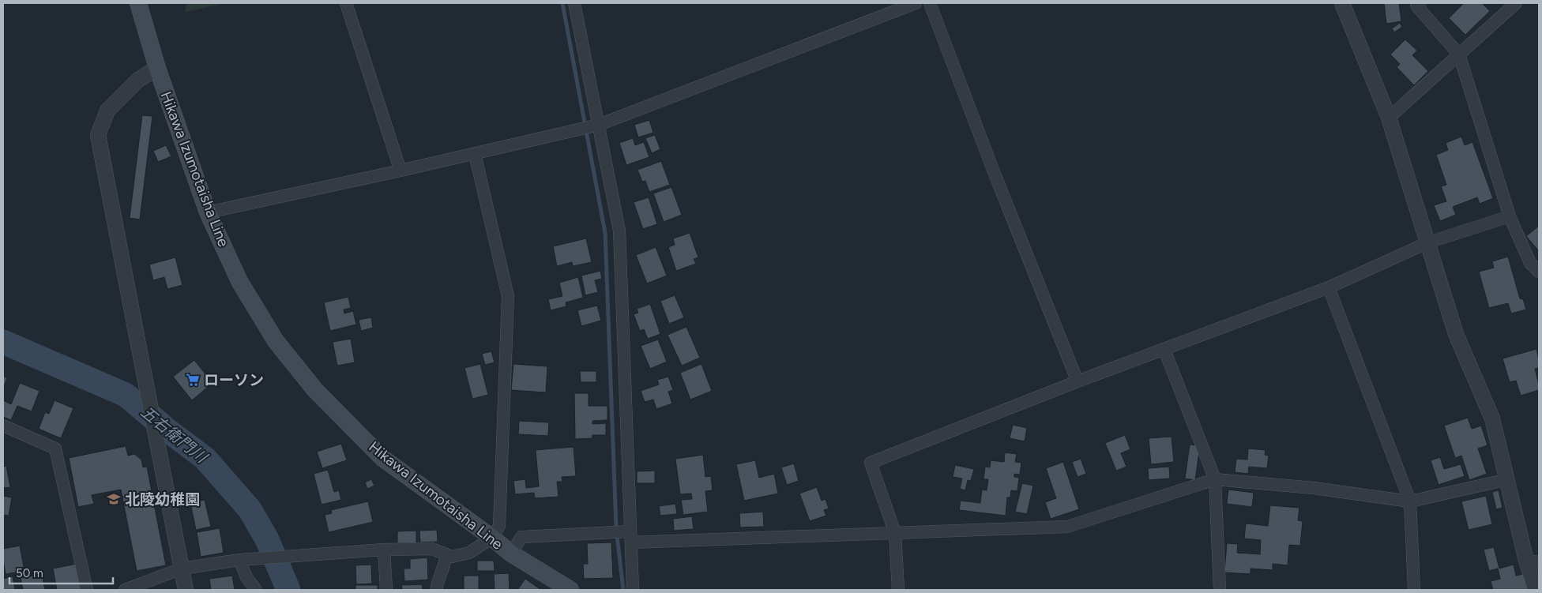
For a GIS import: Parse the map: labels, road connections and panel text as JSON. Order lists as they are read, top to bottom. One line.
{"streets":{"main road":["Hikawa Izumotaisha Line"]},"water":["五右衛門川"],"places":{"supermarket":["ローソン"],"school or university":["北陵幼稚園"]},"scale_bar":"50 m"}
